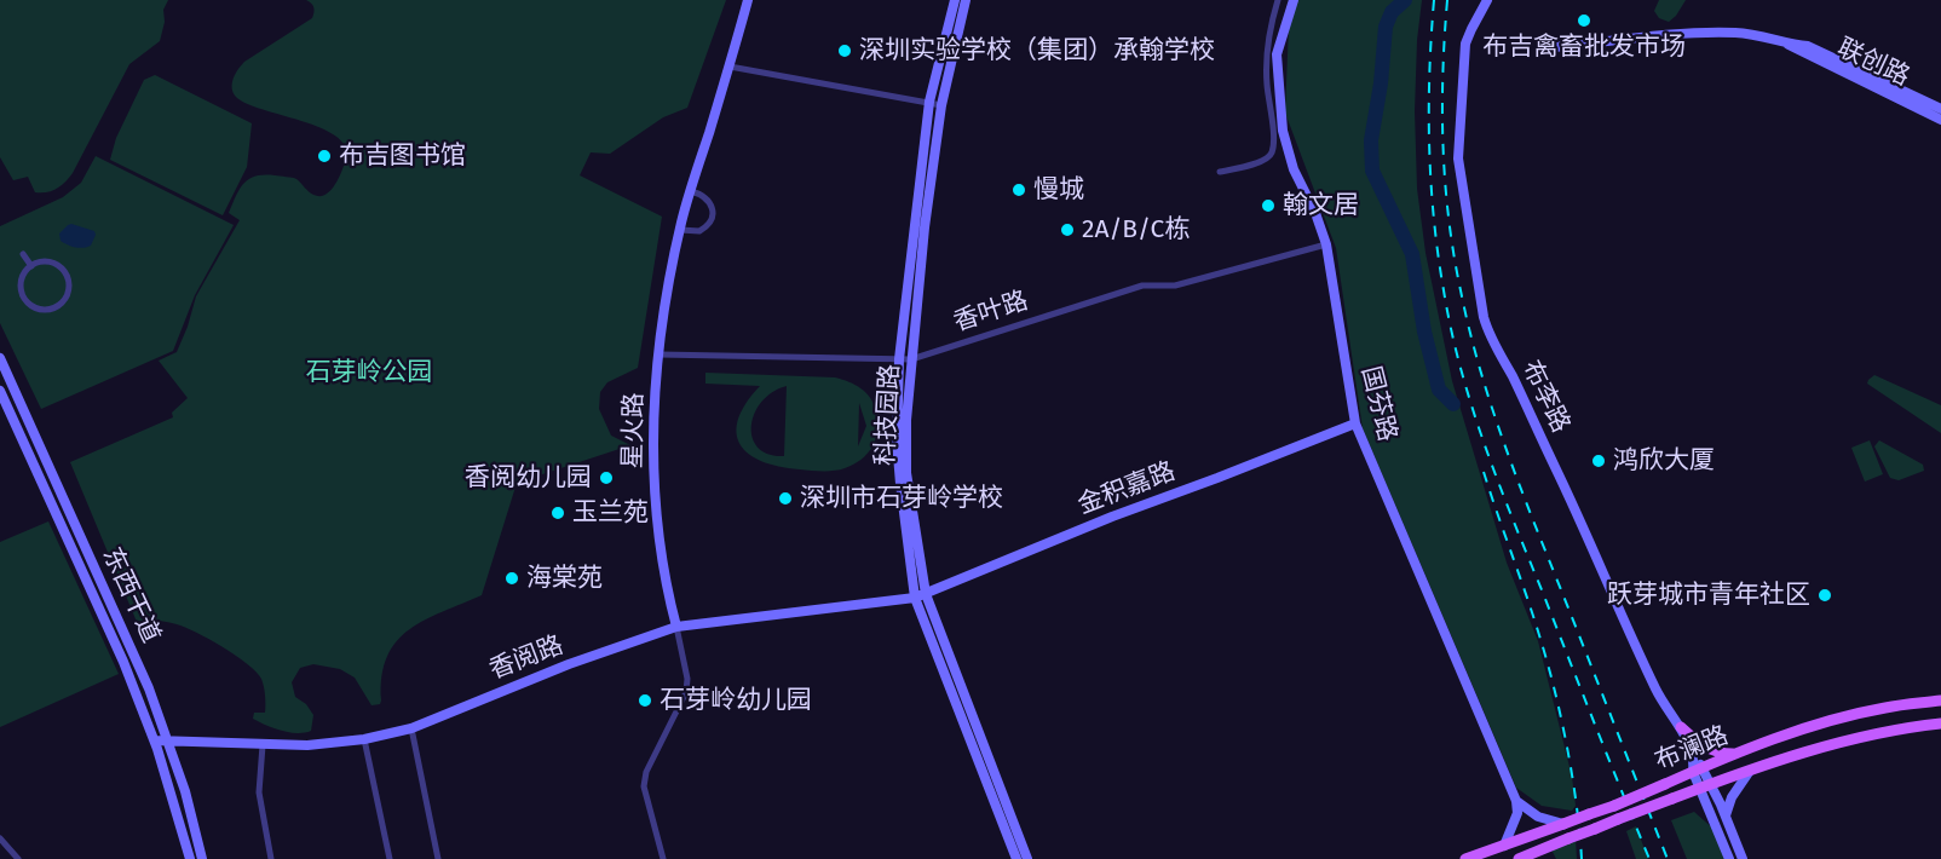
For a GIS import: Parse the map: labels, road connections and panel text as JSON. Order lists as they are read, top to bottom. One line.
{"streets":{"main road":["联创路","布李路","国芬路","科技园路","星火路","金积嘉路","东西干道","香阅路","布澜路"],"street":["香叶路"]},"crossings":[["香叶路","国芬路"],["香叶路","科技园路"],["香叶路","星火路"],["布李路","布澜路"],["国芬路","金积嘉路"],["科技园路","金积嘉路"],["科技园路","香阅路"],["星火路","香阅路"],["金积嘉路","香阅路"],["东西干道","香阅路"]],"parks":["石芽岭公园"],"places":["布吉禽畜批发市场","深圳实验学校（集团）承翰学校","布吉图书馆","慢城","翰文居","2A/B/C栋","鸿欣大厦","香阅幼儿园","深圳市石芽岭学校","玉兰苑","海棠苑","跃芽城市青年社区","石芽岭幼儿园"]}
